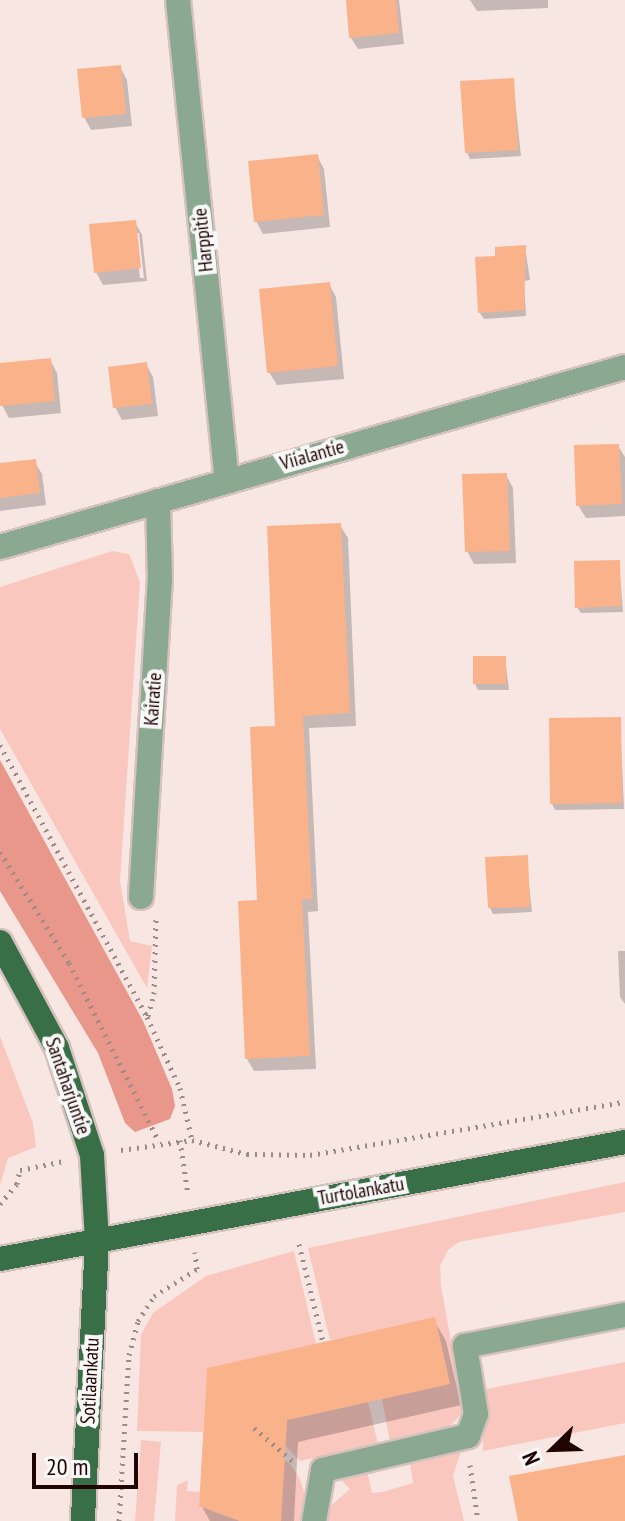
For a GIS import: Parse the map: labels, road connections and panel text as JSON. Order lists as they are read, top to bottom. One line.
{"streets":{"main road":["Santaharjuntie","Turtolankatu","Sotilaankatu"],"street":["Harppitie","Viialantie","Kairatie"]},"crossings":[["Harppitie","Viialantie"],["Viialantie","Kairatie"],["Santaharjuntie","Turtolankatu"],["Santaharjuntie","Sotilaankatu"],["Turtolankatu","Sotilaankatu"]],"scale_bar":"20 m","north":"bottom left"}
